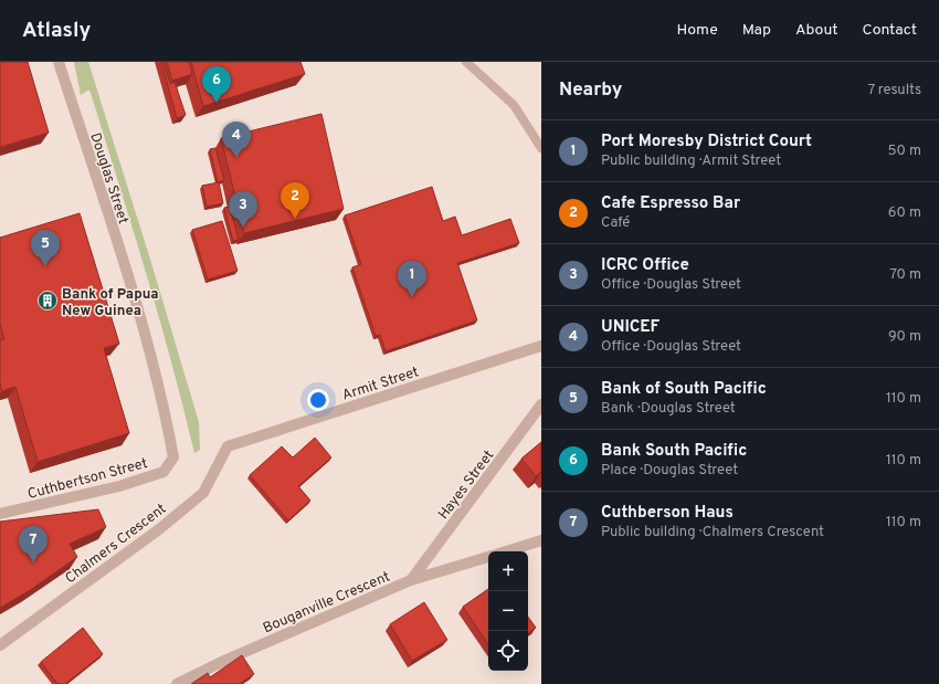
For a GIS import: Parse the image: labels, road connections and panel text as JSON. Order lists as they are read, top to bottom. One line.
{"streets":{"street":["Douglas Street","Armit Street","Cuthbertson Street","Hayes Street","Chalmers Crescent","Bouganville Crescent"]},"crossings":[["Douglas Street","Cuthbertson Street"],["Armit Street","Chalmers Crescent"],["Hayes Street","Bouganville Crescent"]],"places":{"building":["Bank of Papua New Guinea"]},"page":{"header":"Atlasly","nav":["Home","Map","About","Contact"],"heading":["Nearby","7 results"],"pins":["6","4","2","3","5","1","7"],"list":[{"mark":"1","name":"Port Moresby District Court","note":"Public building · Armit Street","value":"50 m"},{"mark":"2","name":"Cafe Espresso Bar","note":"Café","value":"60 m"},{"mark":"3","name":"ICRC Office","note":"Office · Douglas Street","value":"70 m"},{"mark":"4","name":"UNICEF","note":"Office · Douglas Street","value":"90 m"},{"mark":"5","name":"Bank of South Pacific","note":"Bank · Douglas Street","value":"110 m"},{"mark":"6","name":"Bank South Pacific","note":"Place · Douglas Street","value":"110 m"},{"mark":"7","name":"Cuthberson Haus","note":"Public building · Chalmers Crescent","value":"110 m"}],"map_buttons":["+","−"]}}
